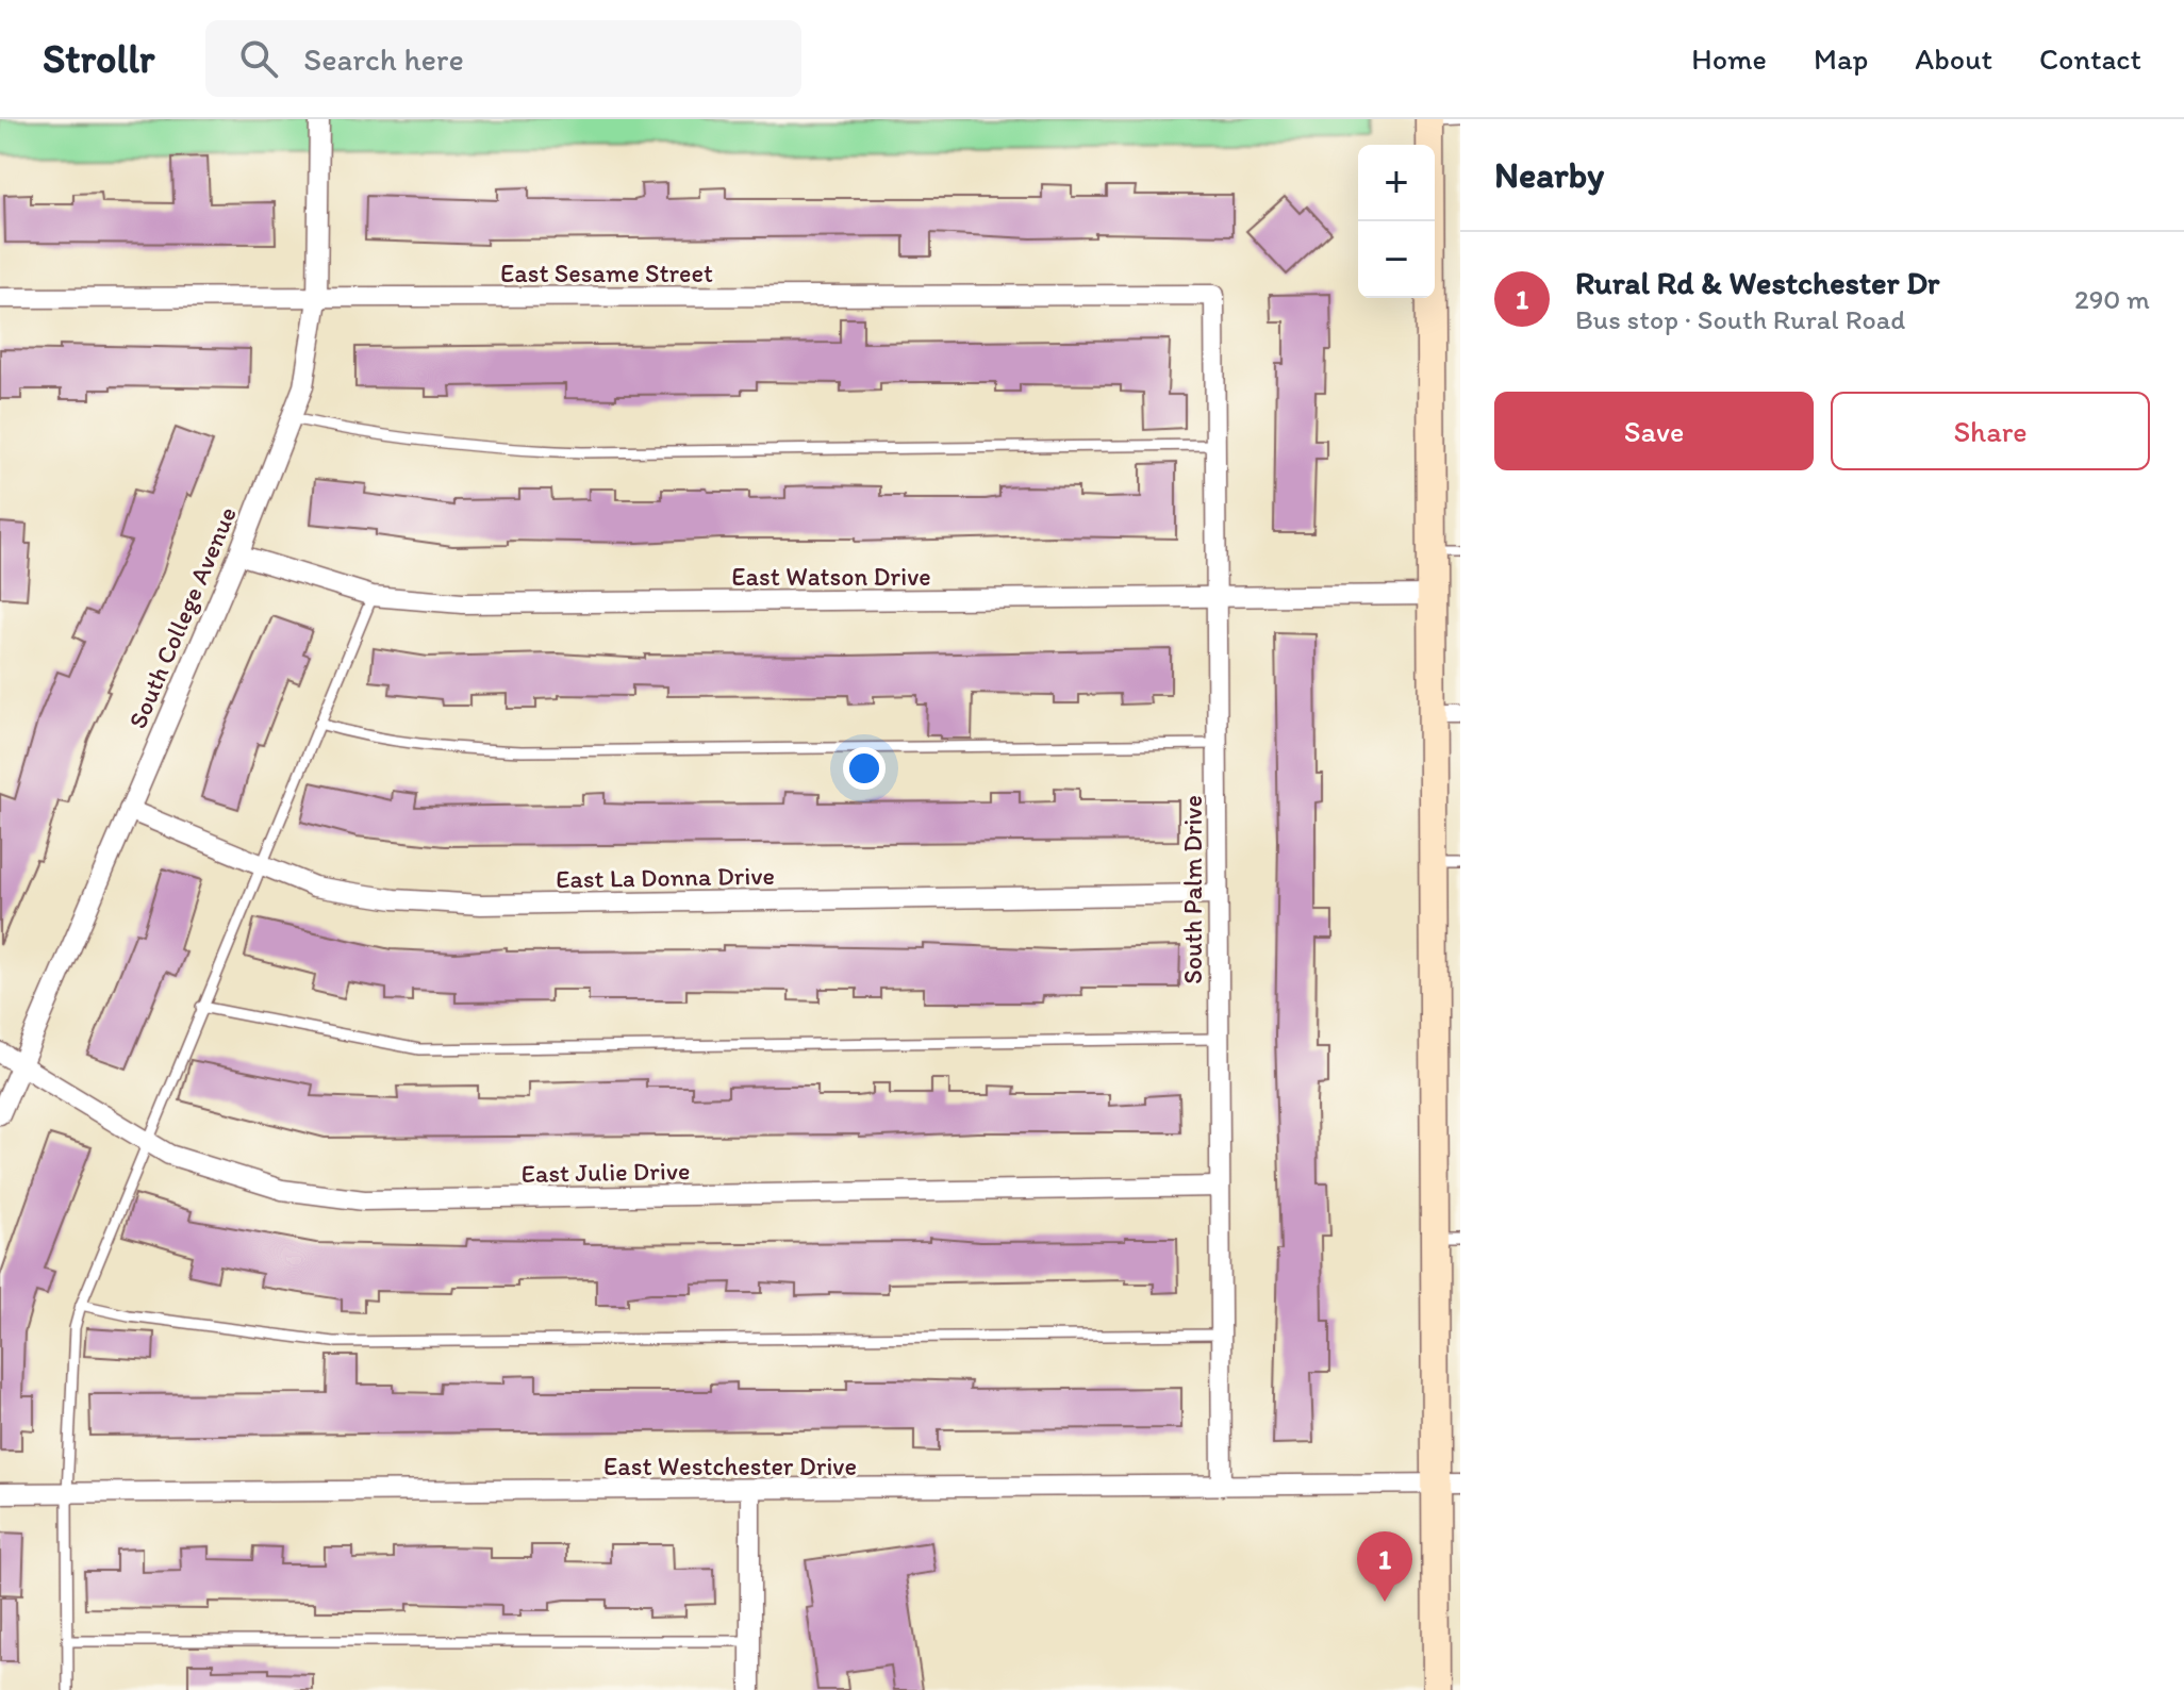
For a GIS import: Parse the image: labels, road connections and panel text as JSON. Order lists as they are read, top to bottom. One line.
{"streets":{"street":["East Sesame Street","East Watson Drive","South College Avenue","East La Donna Drive","South Palm Drive","East Julie Drive","East Westchester Drive"]},"crossings":[["East Sesame Street","South College Avenue"],["East Sesame Street","South Palm Drive"],["East Watson Drive","South College Avenue"],["East Watson Drive","South Palm Drive"],["South College Avenue","East La Donna Drive"],["South College Avenue","East Julie Drive"],["East La Donna Drive","South Palm Drive"],["South Palm Drive","East Julie Drive"],["South Palm Drive","East Westchester Drive"]],"page":{"header":"Strollr","search":"Search here","nav":["Home","Map","About","Contact"],"heading":"Nearby","map_buttons":["+","−"],"list":[{"mark":"1","name":"Rural Rd & Westchester Dr","note":"Bus stop · South Rural Road","value":"290 m"}],"buttons":["Save","Share"],"pins":"1"}}
